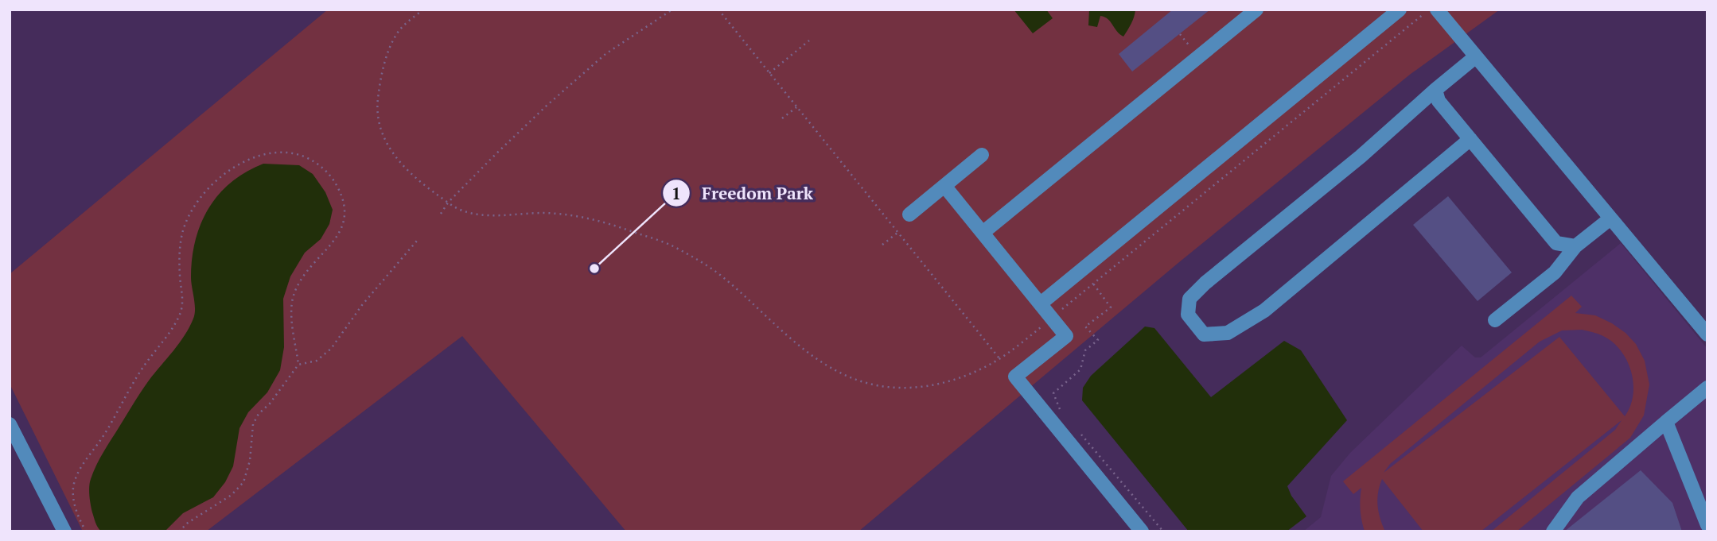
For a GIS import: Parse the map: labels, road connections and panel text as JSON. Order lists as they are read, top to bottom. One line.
{"places":["Freedom Park"]}
